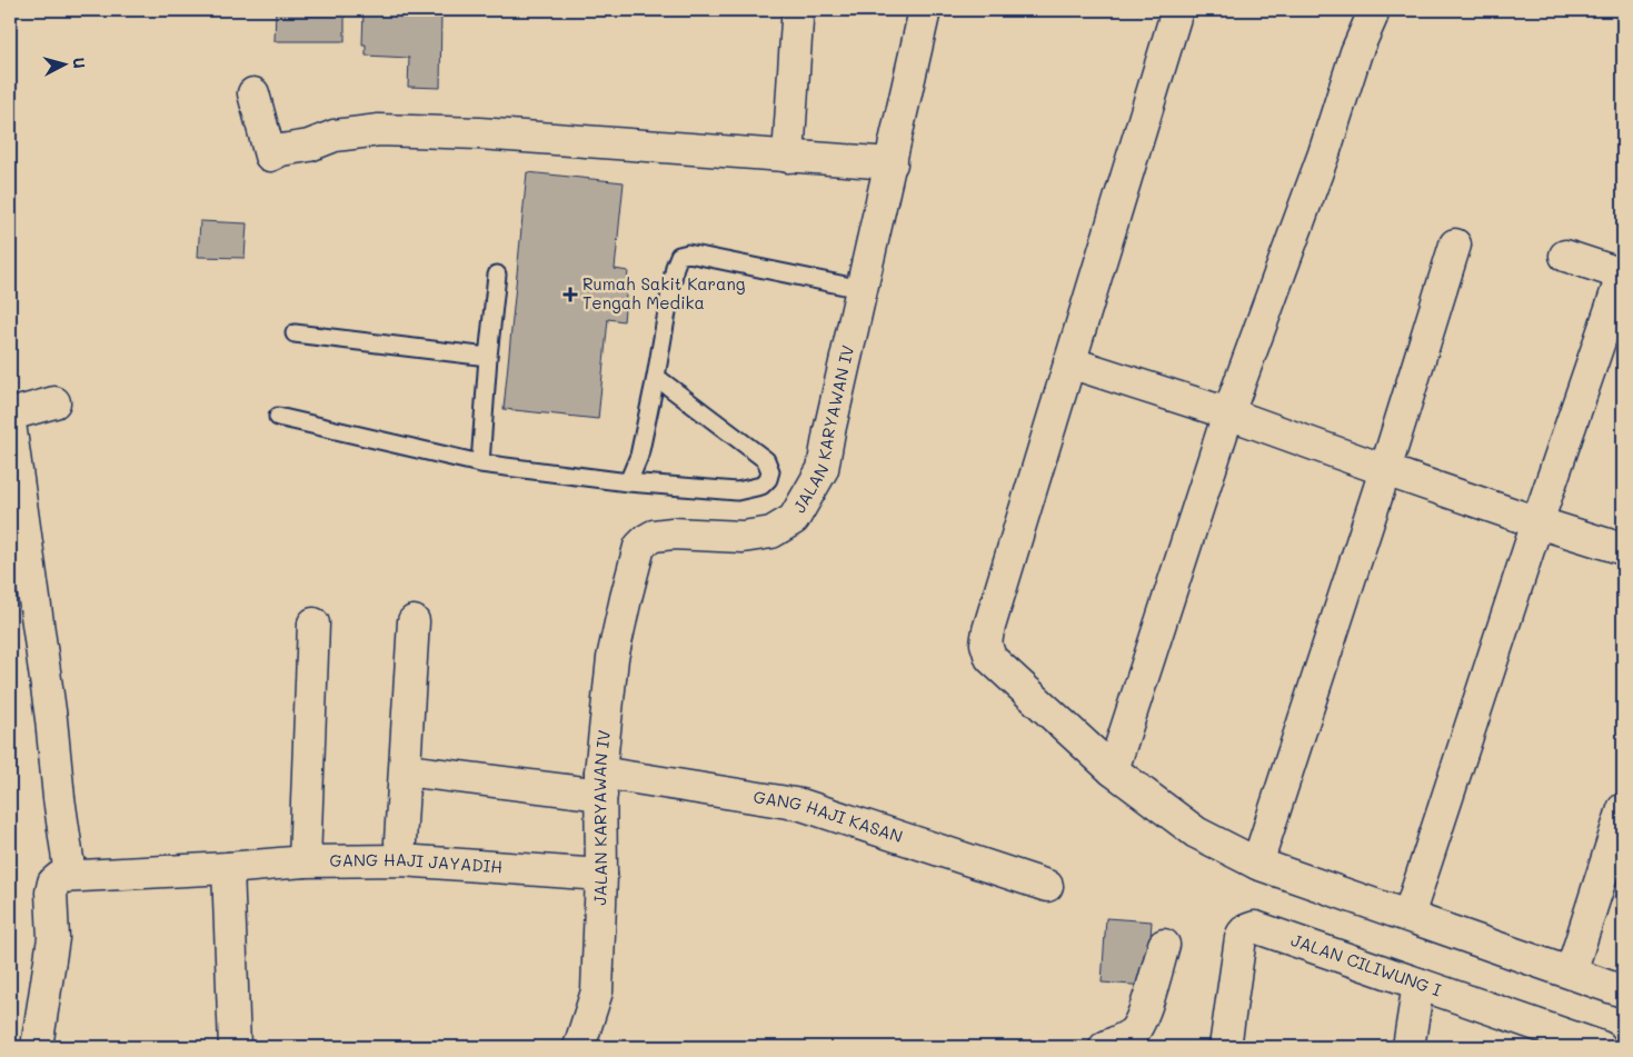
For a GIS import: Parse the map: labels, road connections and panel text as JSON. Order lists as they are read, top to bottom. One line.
{"streets":{"street":["JALAN KARYAWAN IV","GANG HAJI KASAN","GANG HAJI JAYADIH","JALAN CILIWUNG I"]},"crossings":[["JALAN KARYAWAN IV","GANG HAJI KASAN"],["JALAN KARYAWAN IV","GANG HAJI JAYADIH"]],"places":{"health":["Rumah Sakit Karang Tengah Medika"]},"north":"right"}
